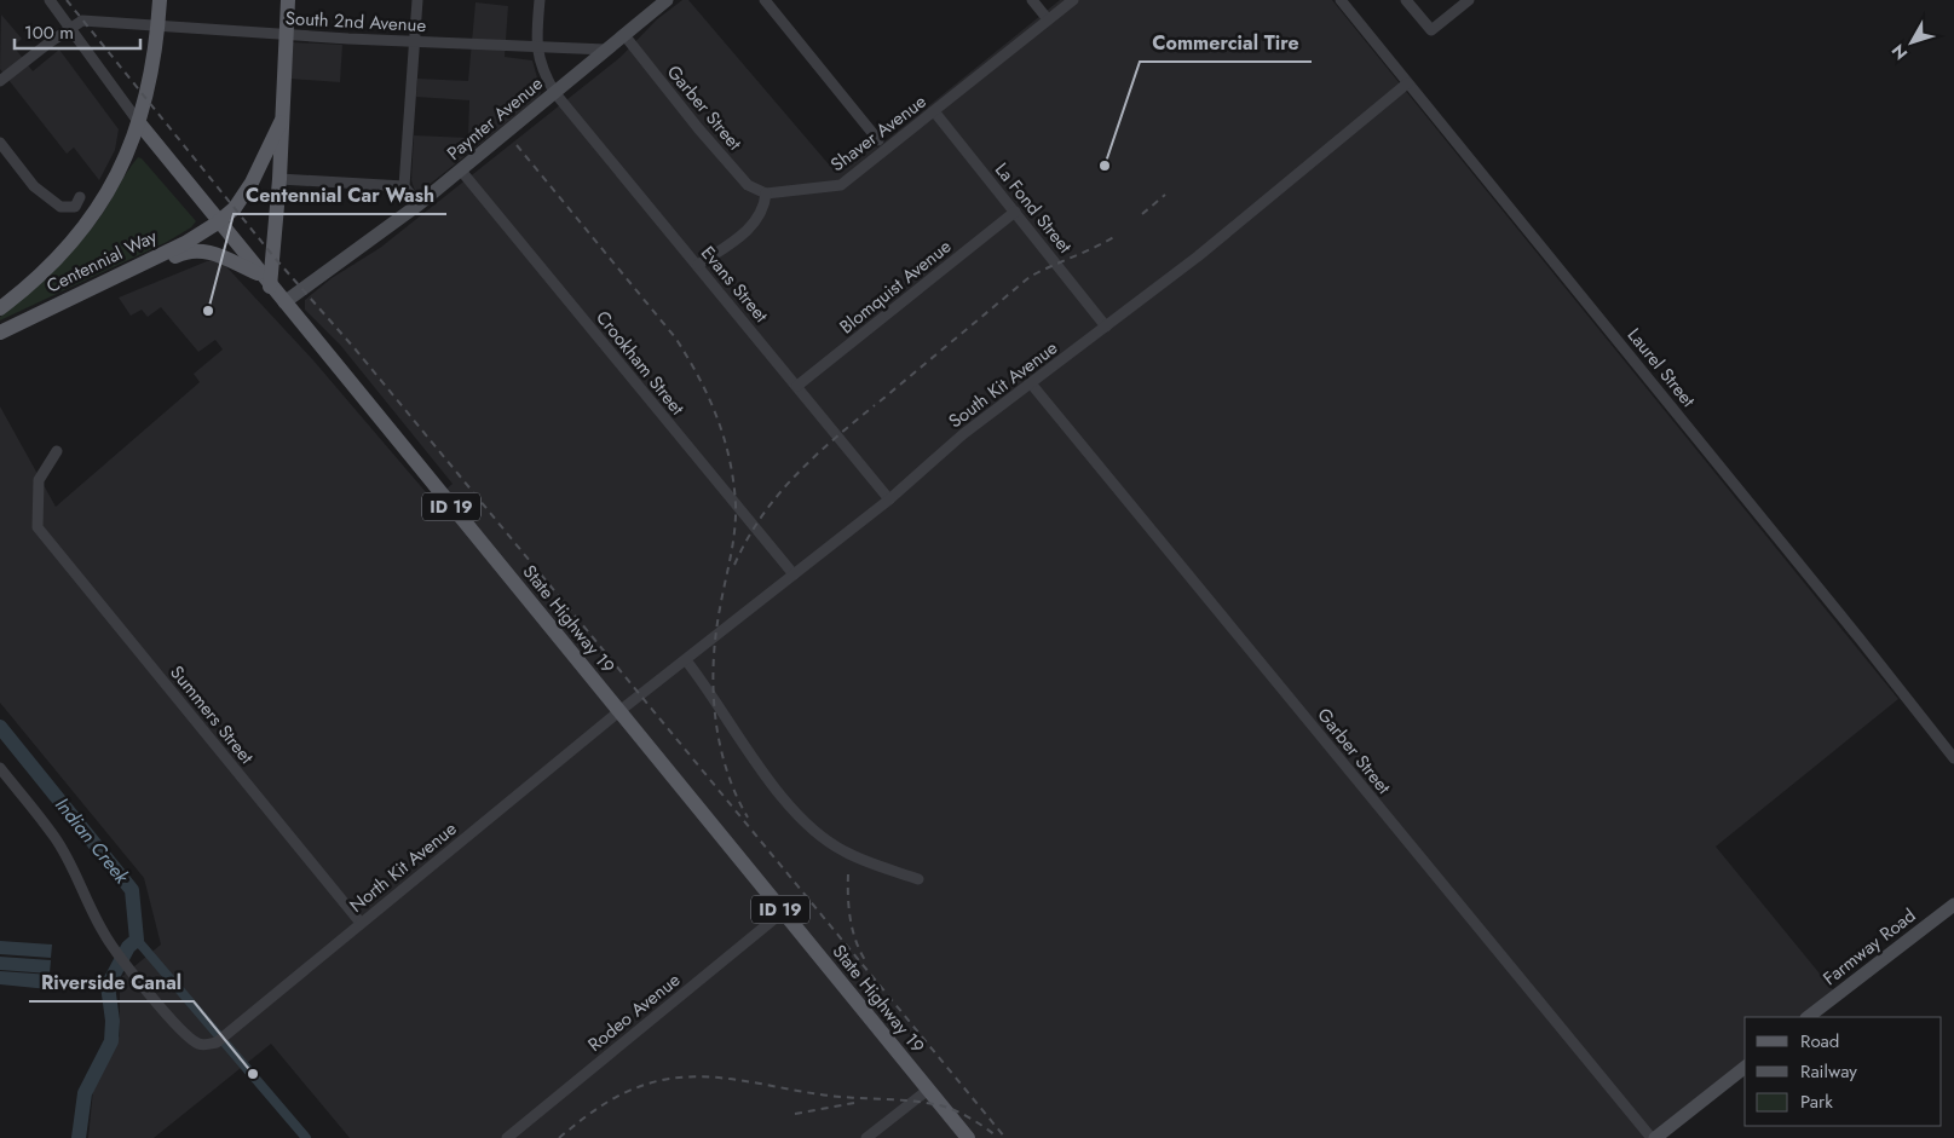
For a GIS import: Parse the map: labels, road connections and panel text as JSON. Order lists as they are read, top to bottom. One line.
{"streets":{"main road":["Centennial Way","ID 19","State Highway 19"],"street":["South 2nd Avenue","Garber Street","Paynter Avenue","Shaver Avenue","La Fond Street","Evans Street","Blomquist Avenue","Crookham Street","Laurel Street","South Kit Avenue","Summers Street","North Kit Avenue","Farmway Road","Rodeo Avenue"]},"crossings":[["South 2nd Avenue","Paynter Avenue"],["South 2nd Avenue","Centennial Way"],["South 2nd Avenue","Evans Street"],["Garber Street","Paynter Avenue"],["Garber Street","Shaver Avenue"],["Garber Street","South Kit Avenue"],["Paynter Avenue","Evans Street"],["Paynter Avenue","Crookham Street"],["Paynter Avenue","State Highway 19"],["Shaver Avenue","La Fond Street"],["La Fond Street","Blomquist Avenue"],["La Fond Street","South Kit Avenue"],["Centennial Way","State Highway 19"],["Evans Street","Blomquist Avenue"],["Evans Street","South Kit Avenue"],["Crookham Street","South Kit Avenue"],["Laurel Street","South Kit Avenue"],["South Kit Avenue","State Highway 19"],["South Kit Avenue","North Kit Avenue"],["State Highway 19","North Kit Avenue"],["State Highway 19","Rodeo Avenue"],["Summers Street","North Kit Avenue"]],"water":["Indian Creek"],"places":["Commercial Tire","Centennial Car Wash","Riverside Canal"],"legend":["Road","Railway","Park"],"scale_bar":"100 m","north":"bottom left"}
